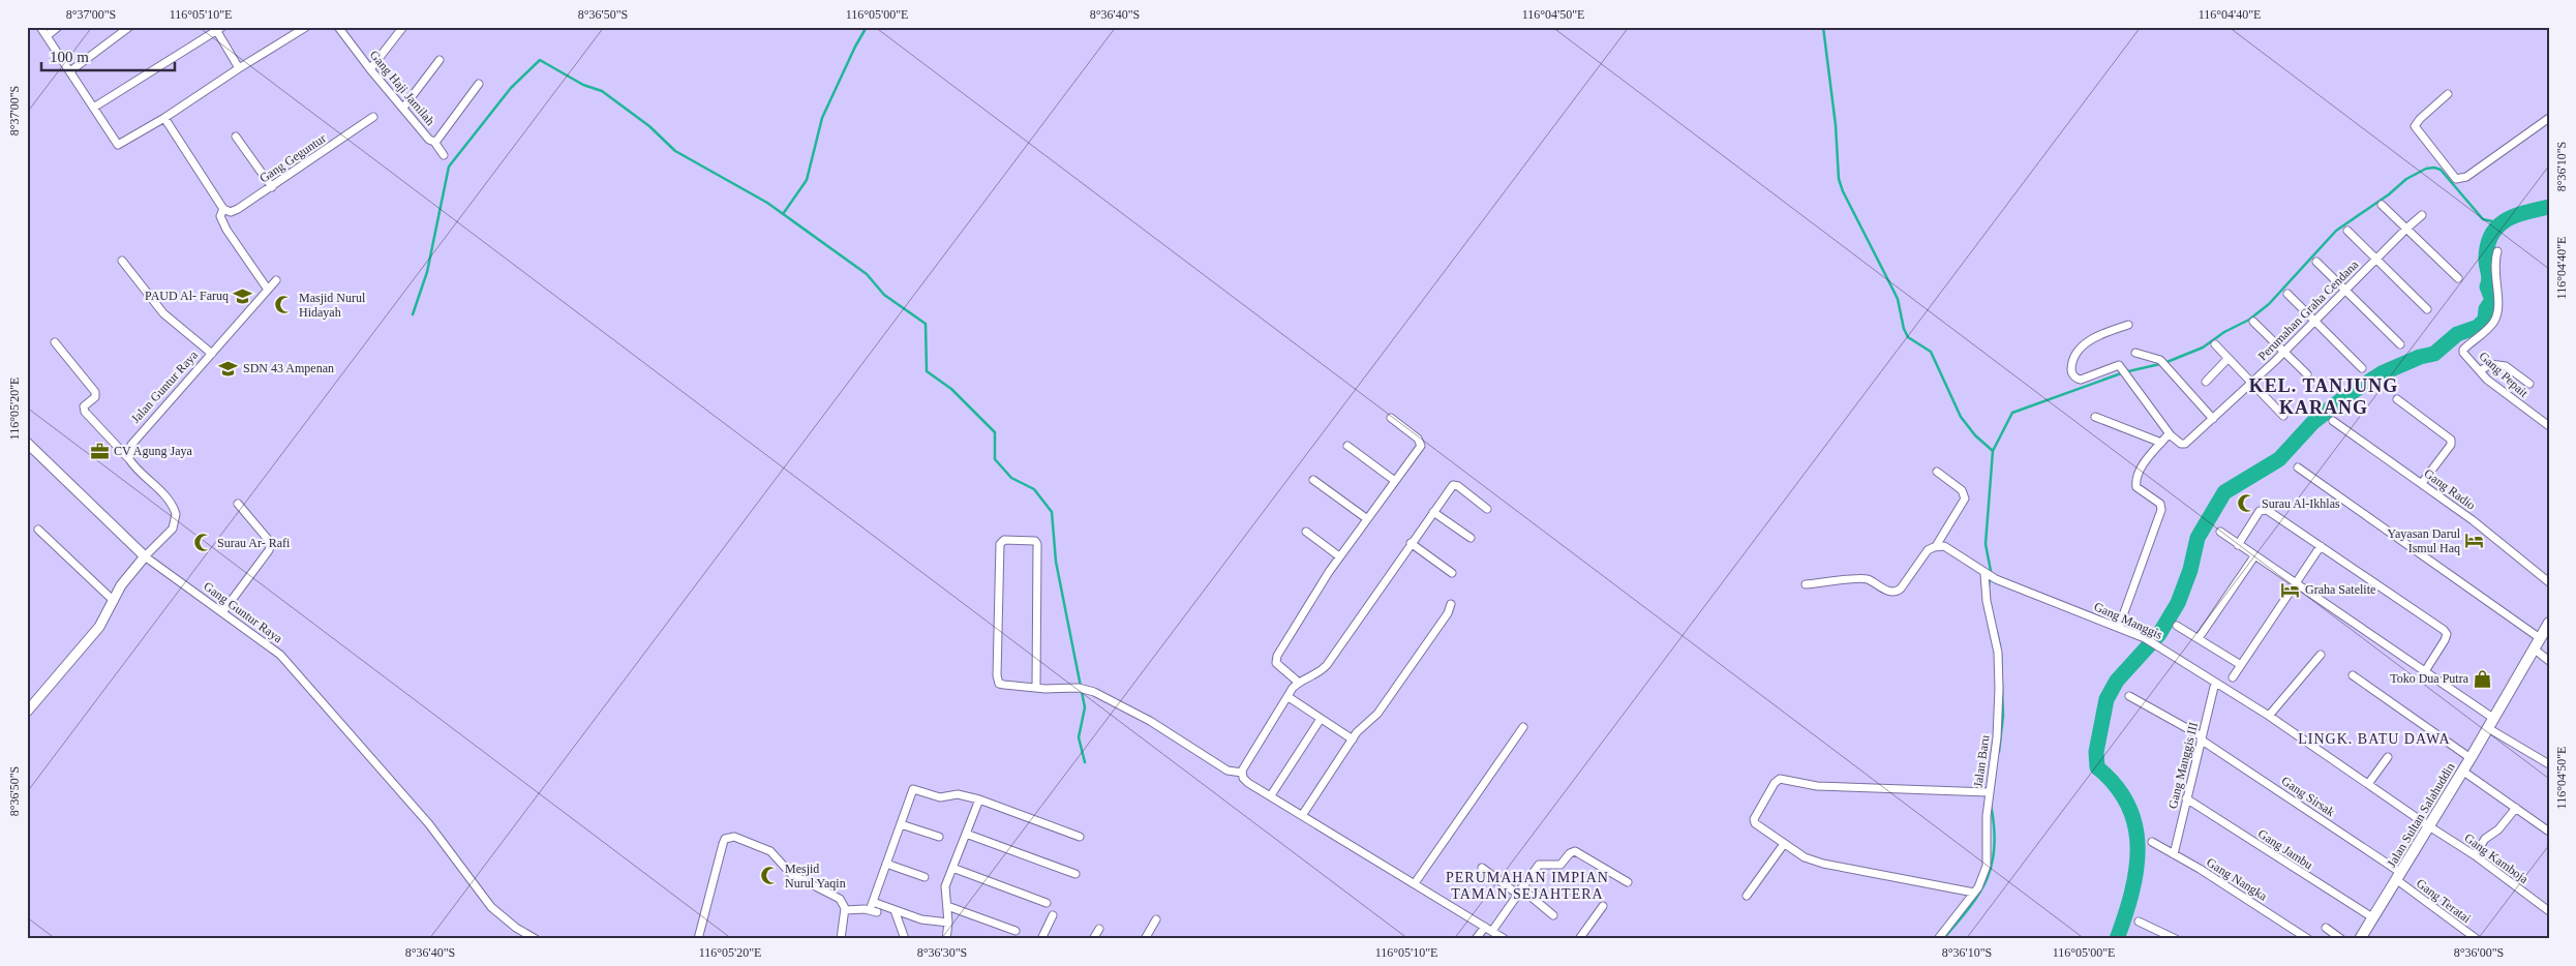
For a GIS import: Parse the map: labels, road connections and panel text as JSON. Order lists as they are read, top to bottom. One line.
{"streets":{"main road":["Jalan Sultan Salahuddin"],"street":["Gang Haji Jamilah","Gang Geguntur","Perumahan Graha Cendana","Gang Pepait","Jalan Guntur Raya","Gang Radio","Gang Guntur Raya","Gang Manggis","Jalan Baru","Gang Manggis III","Gang Sirsak","Gang Jambu","Gang Kamboja","Gang Nangka","Gang Teratai"]},"crossings":[["Gang Manggis","Jalan Baru"],["Gang Manggis","Gang Manggis III"],["Gang Manggis","Jalan Sultan Salahuddin"],["Gang Manggis","Gang Kamboja"],["Gang Manggis III","Gang Sirsak"],["Gang Manggis III","Gang Jambu"],["Gang Manggis III","Gang Nangka"],["Gang Sirsak","Jalan Sultan Salahuddin"],["Gang Sirsak","Gang Teratai"],["Jalan Sultan Salahuddin","Gang Jambu"],["Jalan Sultan Salahuddin","Gang Kamboja"],["Jalan Sultan Salahuddin","Gang Teratai"]],"districts":["KEL. TANJUNG KARANG","LINGK. BATU DAWA","PERUMAHAN IMPIAN TAMAN SEJAHTERA"],"places":{"school or university":["PAUD Al- Faruq","SDN 43 Ampenan"],"mosque":["Masjid Nurul Hidayah","Surau Al-Ikhlas","Surau Ar- Rafi","Mesjid Nurul Yaqin"],"office":["CV Agung Jaya"],"hotel":["Yayasan Darul Ismul Haq","Graha Satelite"],"shop":["Toko Dua Putra"]},"scale_bar":"100 m","coordinates":["8°37'00\"S","116°05'10\"E","8°36'50\"S","116°05'00\"E","8°36'40\"S","116°04'50\"E","116°04'40\"E","8°36'10\"S","116°05'20\"E","8°36'30\"S","8°36'00\"S"]}
